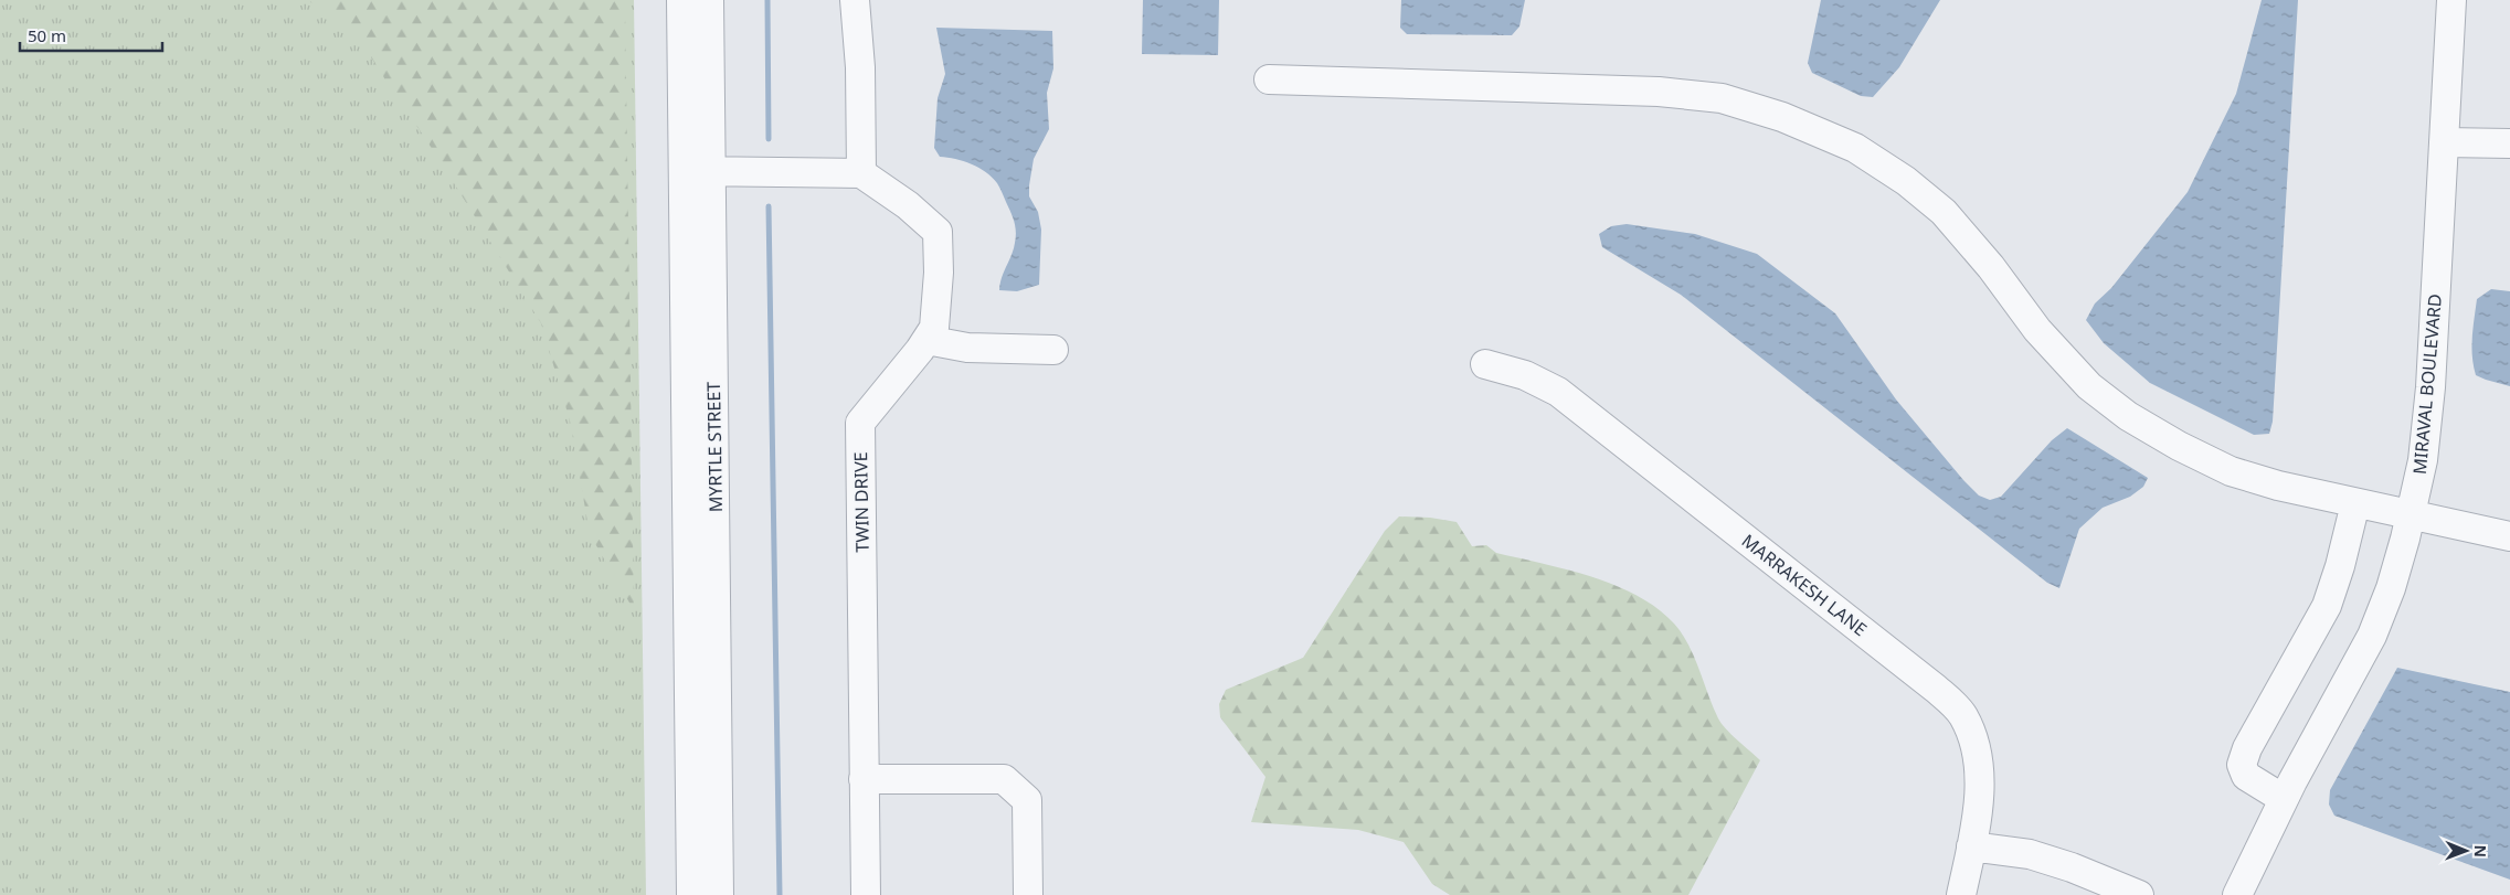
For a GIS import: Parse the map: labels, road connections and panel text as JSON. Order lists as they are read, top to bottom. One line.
{"streets":{"street":["MIRAVAL BOULEVARD","MYRTLE STREET","TWIN DRIVE","MARRAKESH LANE"]},"scale_bar":"50 m","north":"right"}
